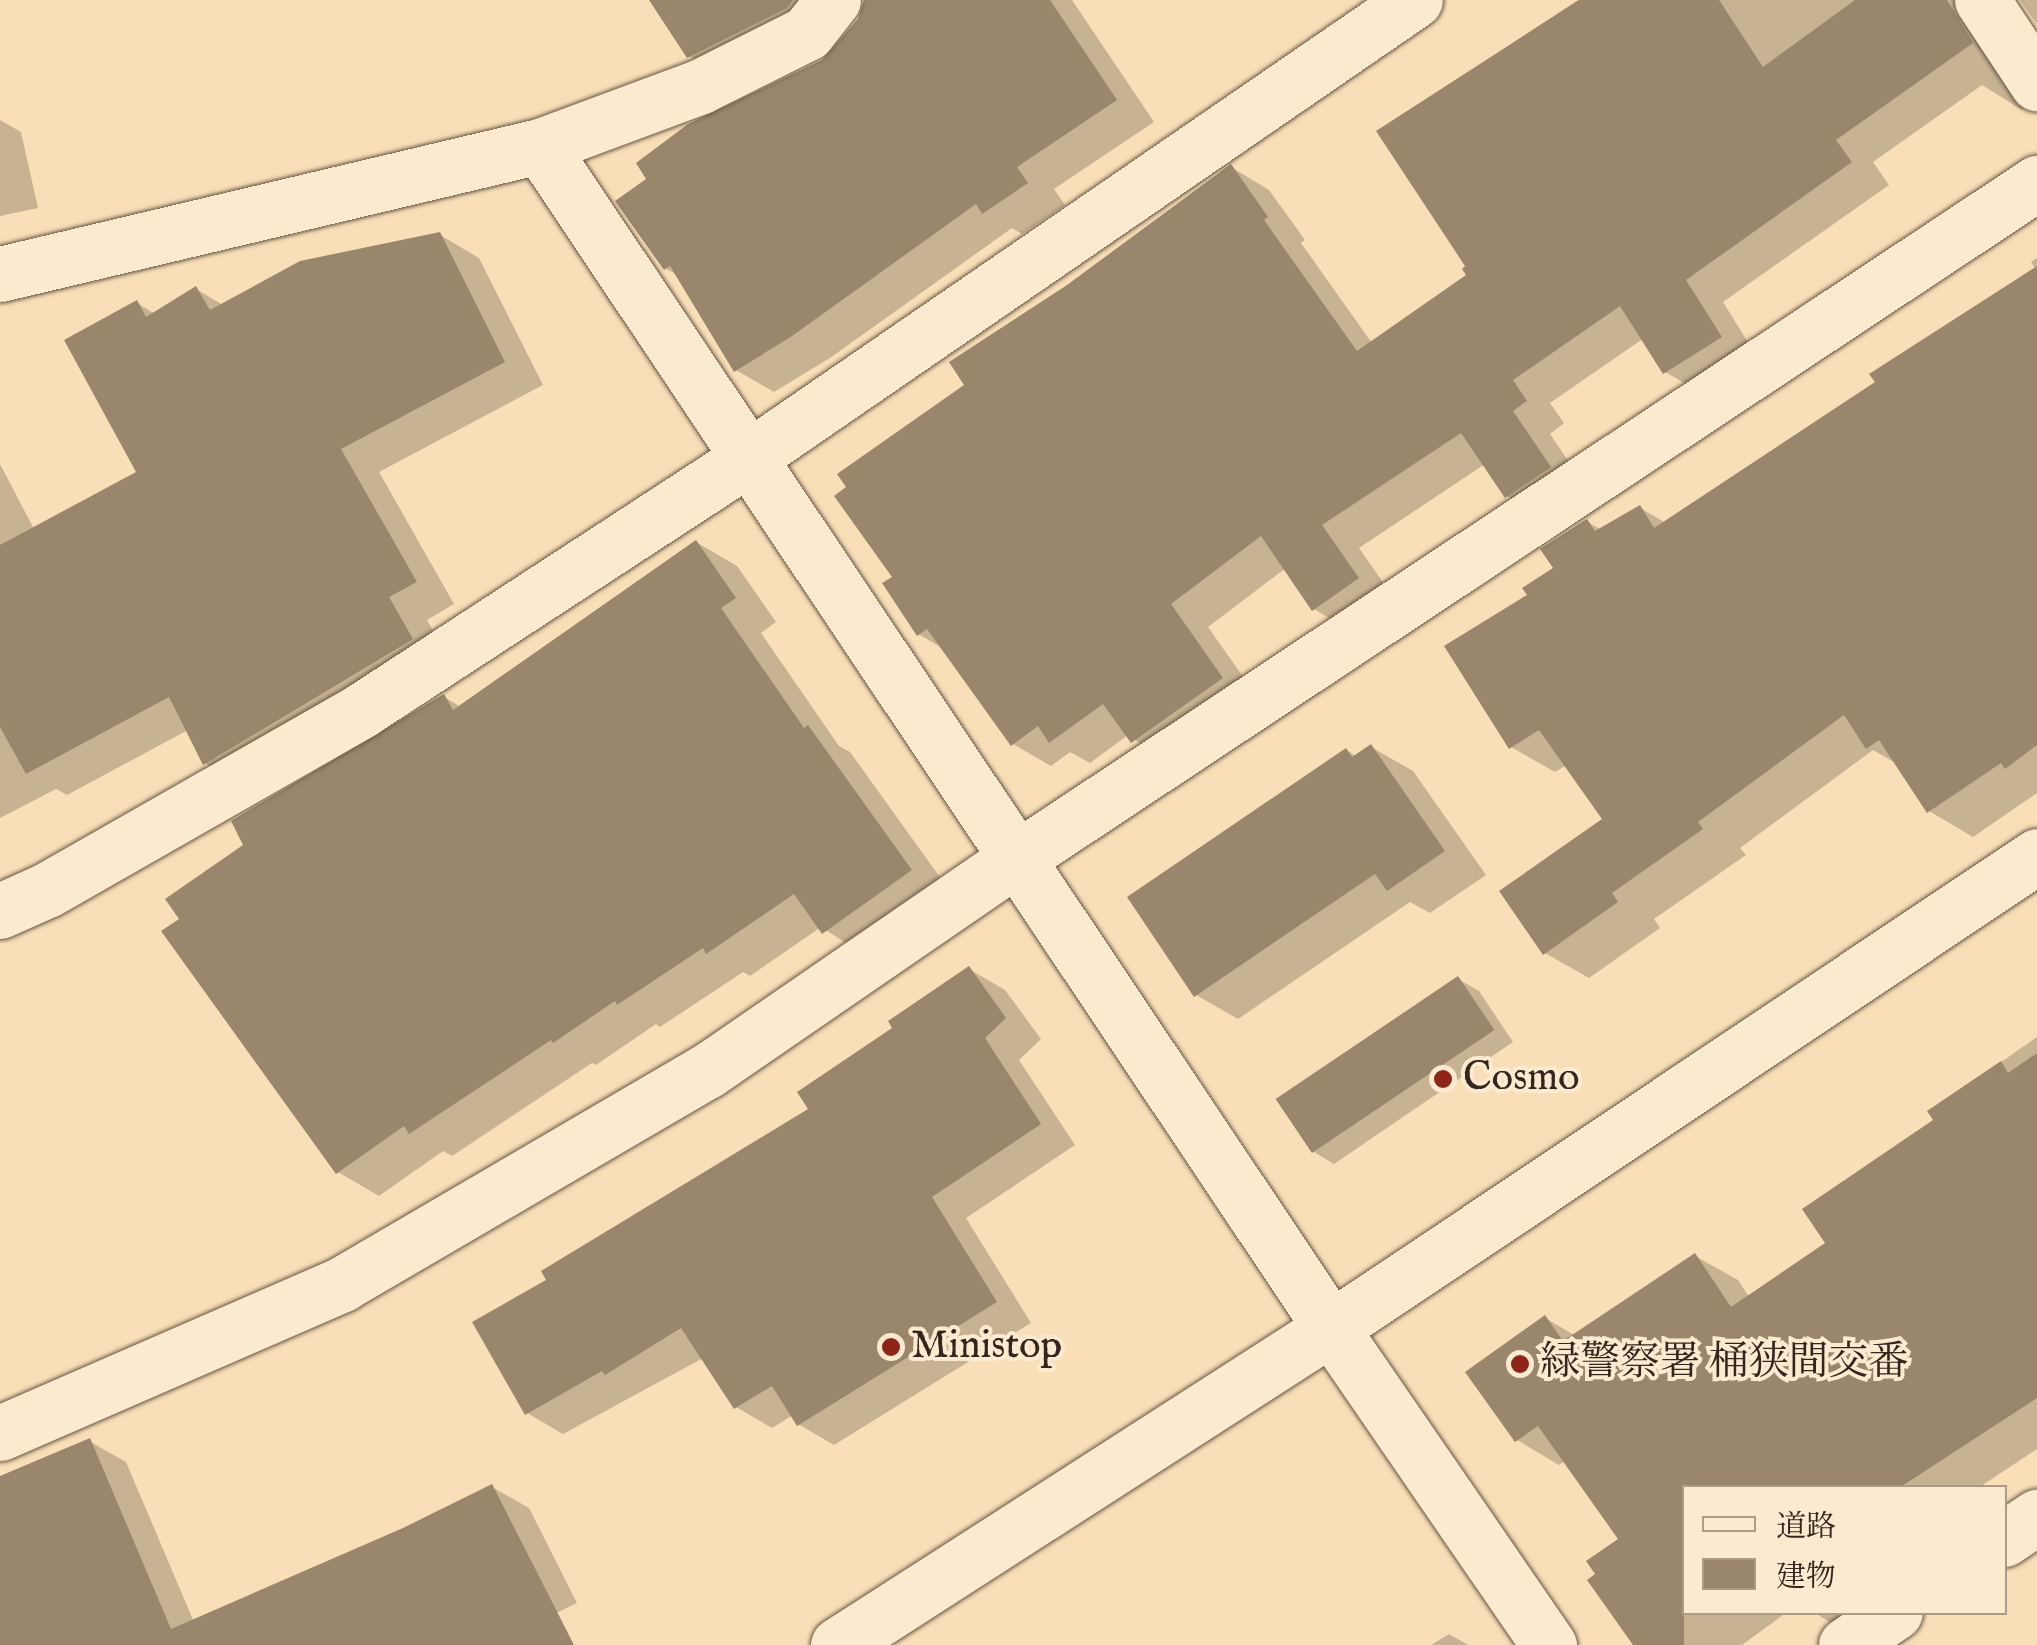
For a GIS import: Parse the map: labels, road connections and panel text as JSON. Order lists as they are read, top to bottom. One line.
{"places":["Cosmo","Ministop","緑警察署 桶狭間交番"],"legend":["道路","建物"]}
